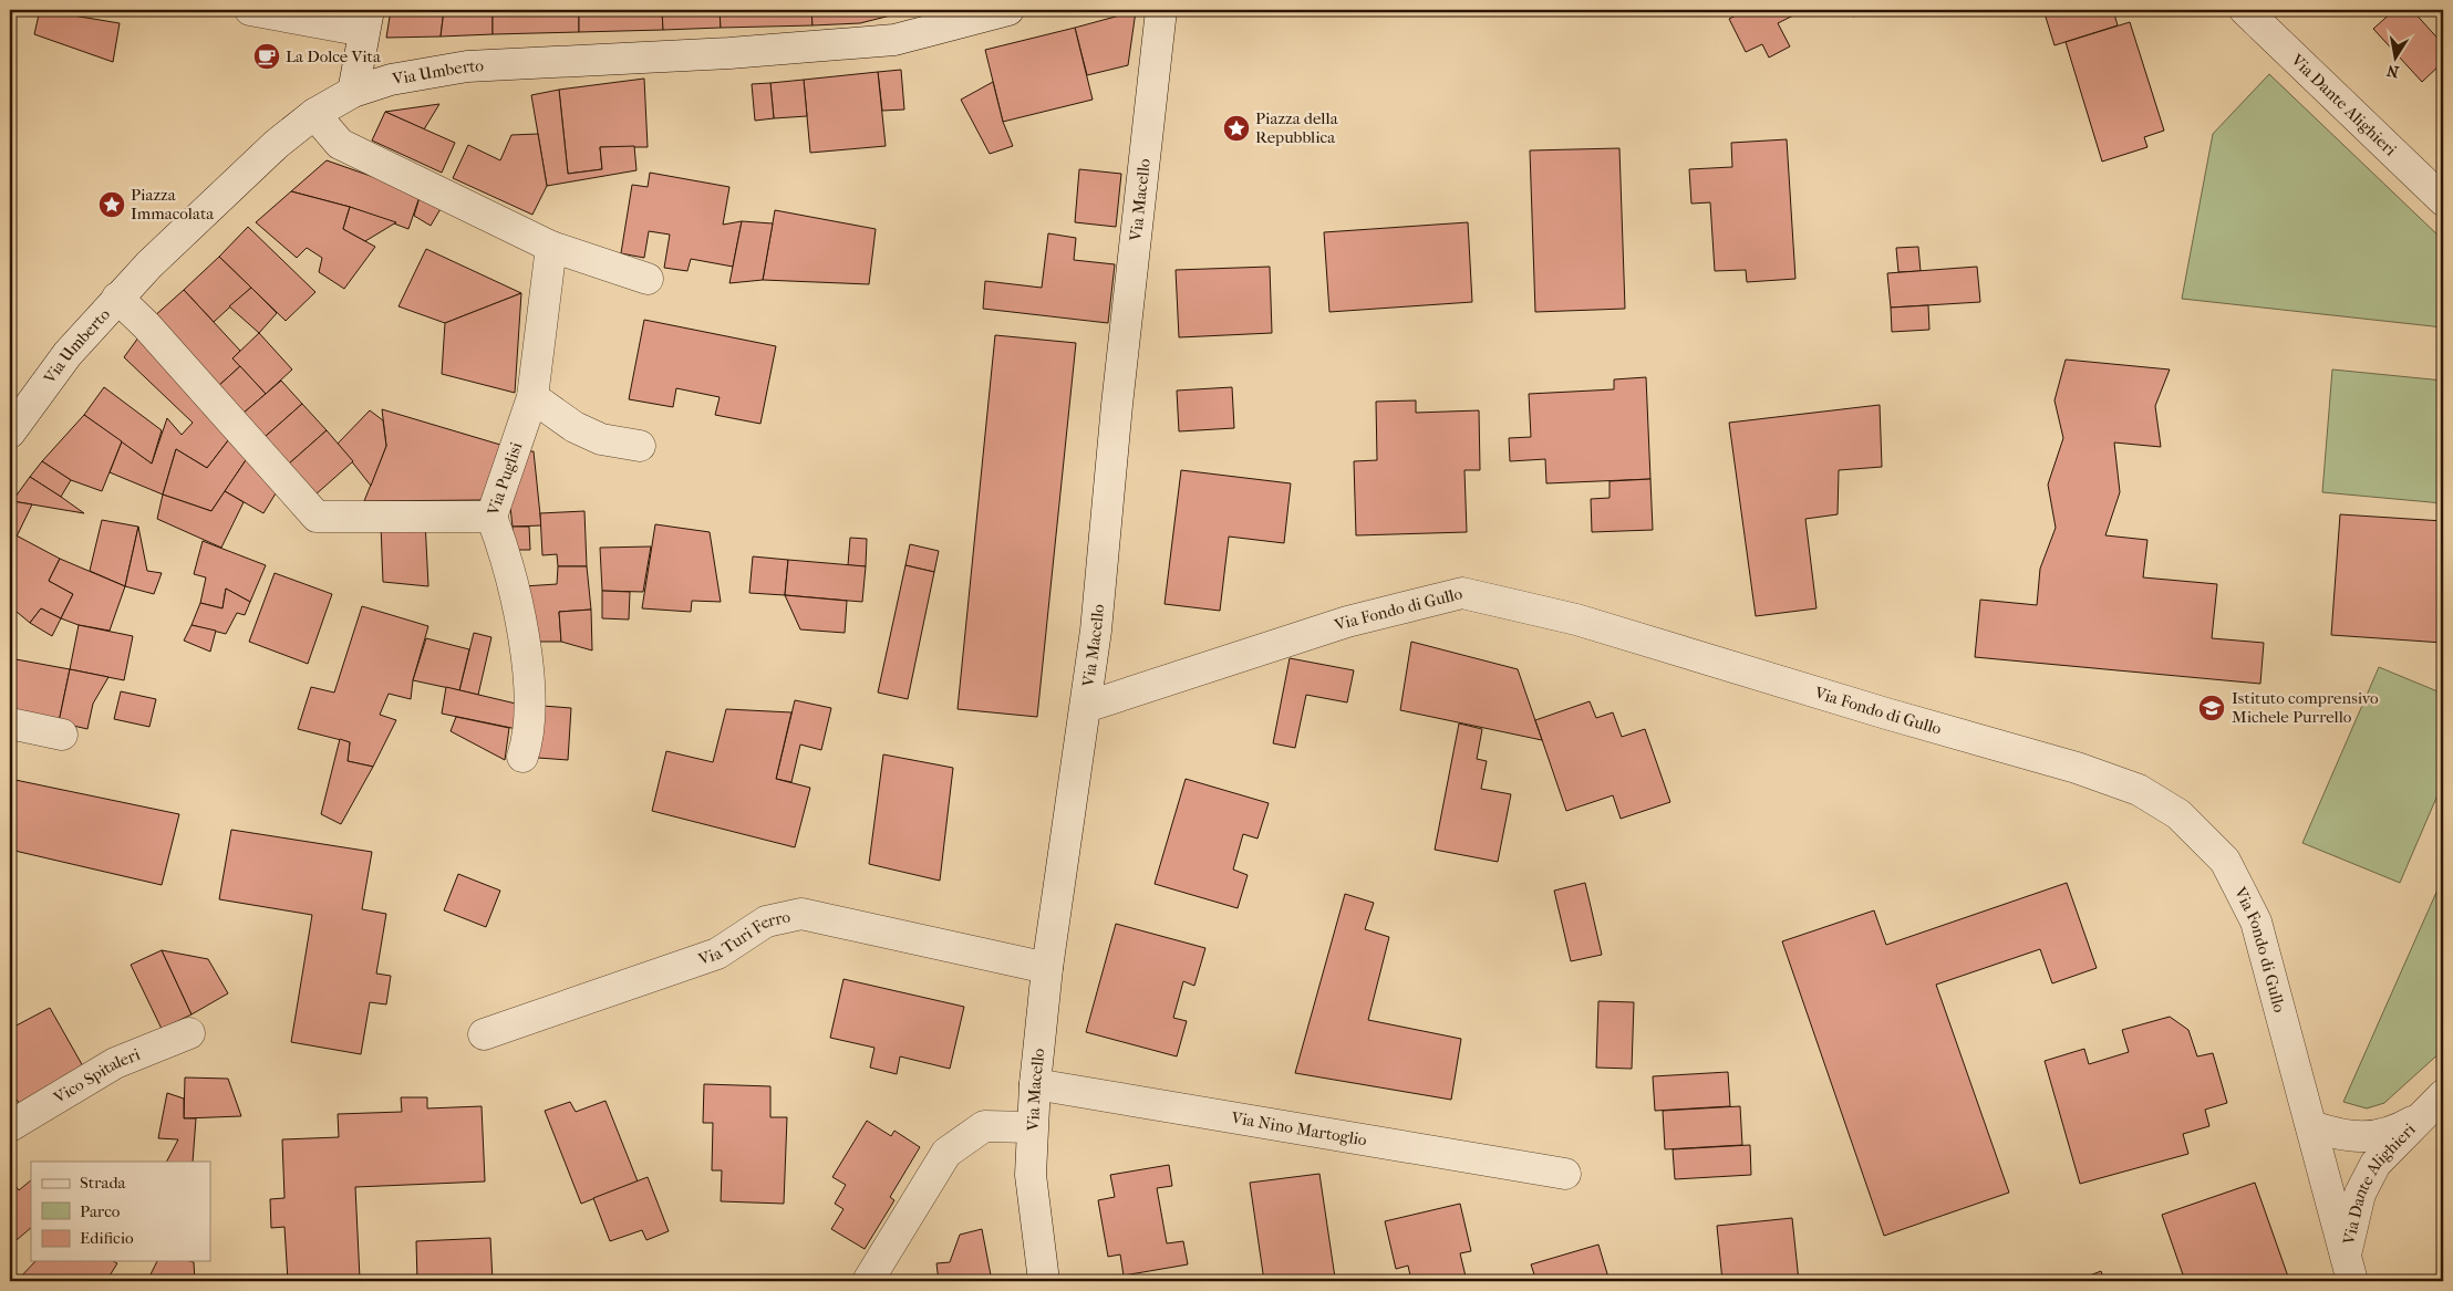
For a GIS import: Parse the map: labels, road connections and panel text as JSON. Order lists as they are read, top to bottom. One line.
{"streets":{"street":["Via Umberto","Via Dante Alighieri","Via Macello","Via Puglisi","Via Fondo di Gullo","Via Turi Ferro","Vico Spitaleri","Via Nino Martoglio"]},"crossings":[["Via Umberto","Via Puglisi"],["Via Dante Alighieri","Via Fondo di Gullo"],["Via Macello","Via Fondo di Gullo"],["Via Macello","Via Turi Ferro"],["Via Macello","Via Nino Martoglio"]],"places":{"cafe":["La Dolce Vita"],"place":["Piazza della Repubblica","Piazza Immacolata"],"school or university":["Istituto comprensivo Michele Purrello"]},"legend":["Strada","Parco","Edificio"],"north":"bottom"}
